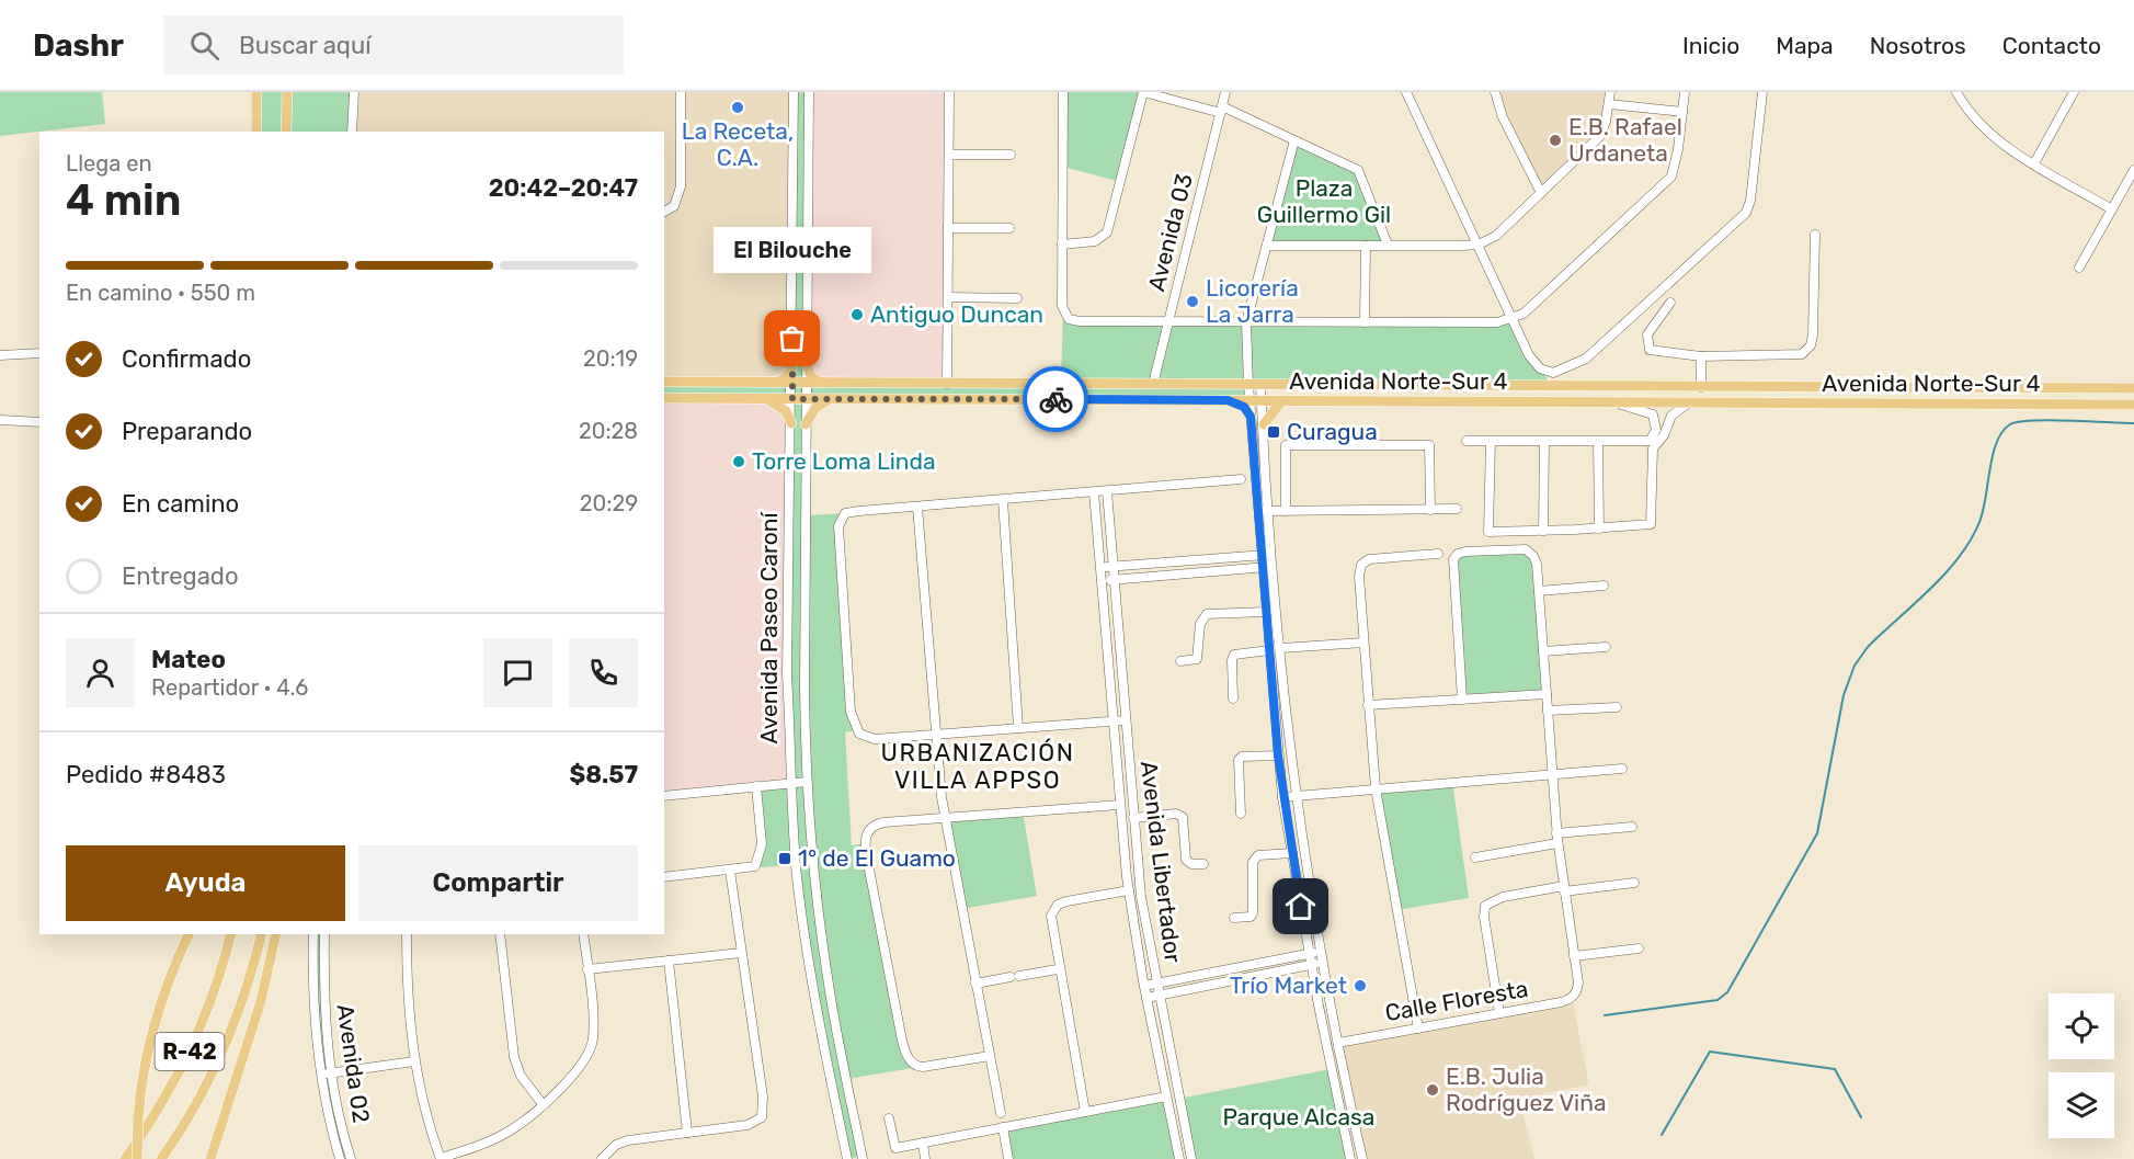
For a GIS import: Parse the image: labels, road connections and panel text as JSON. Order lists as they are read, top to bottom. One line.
{"streets":{"main road":["Avenida Norte-Sur 4","R-42"],"street":["Avenida 03","Avenida Paseo Caroní","Avenida Libertador","Calle Floresta","Avenida 02"]},"crossings":[["Avenida 03","Avenida Norte-Sur 4"],["Avenida Norte-Sur 4","Avenida Paseo Caroní"]],"districts":["URBANIZACIÓN VILLA APPSO"],"parks":["Plaza Guillermo Gil","Parque Alcasa"],"places":{"other":["La Receta, C.A.","E.B. Rafael Urdaneta","Licorería La Jarra","Antiguo Duncan","El Bilouche","Torre Loma Linda","Trío Market","E.B. Julia Rodríguez Viña"],"transit":["Curagua","1° de El Guamo"]},"page":{"header":"Dashr","search":"Buscar aquí","nav":["Inicio","Mapa","Nosotros","Contacto"],"heading":["4 min","Llega en","20:42–20:47"],"panel":["Mateo","Repartidor · 4.6","Pedido #8483","$8.57"],"bubble":"El Bilouche","bar":"En camino · 550 m","list":[["Confirmado","20:19"],["Preparando","20:28"],["En camino","20:29"],"Entregado"],"buttons":["Ayuda","Compartir"]}}
